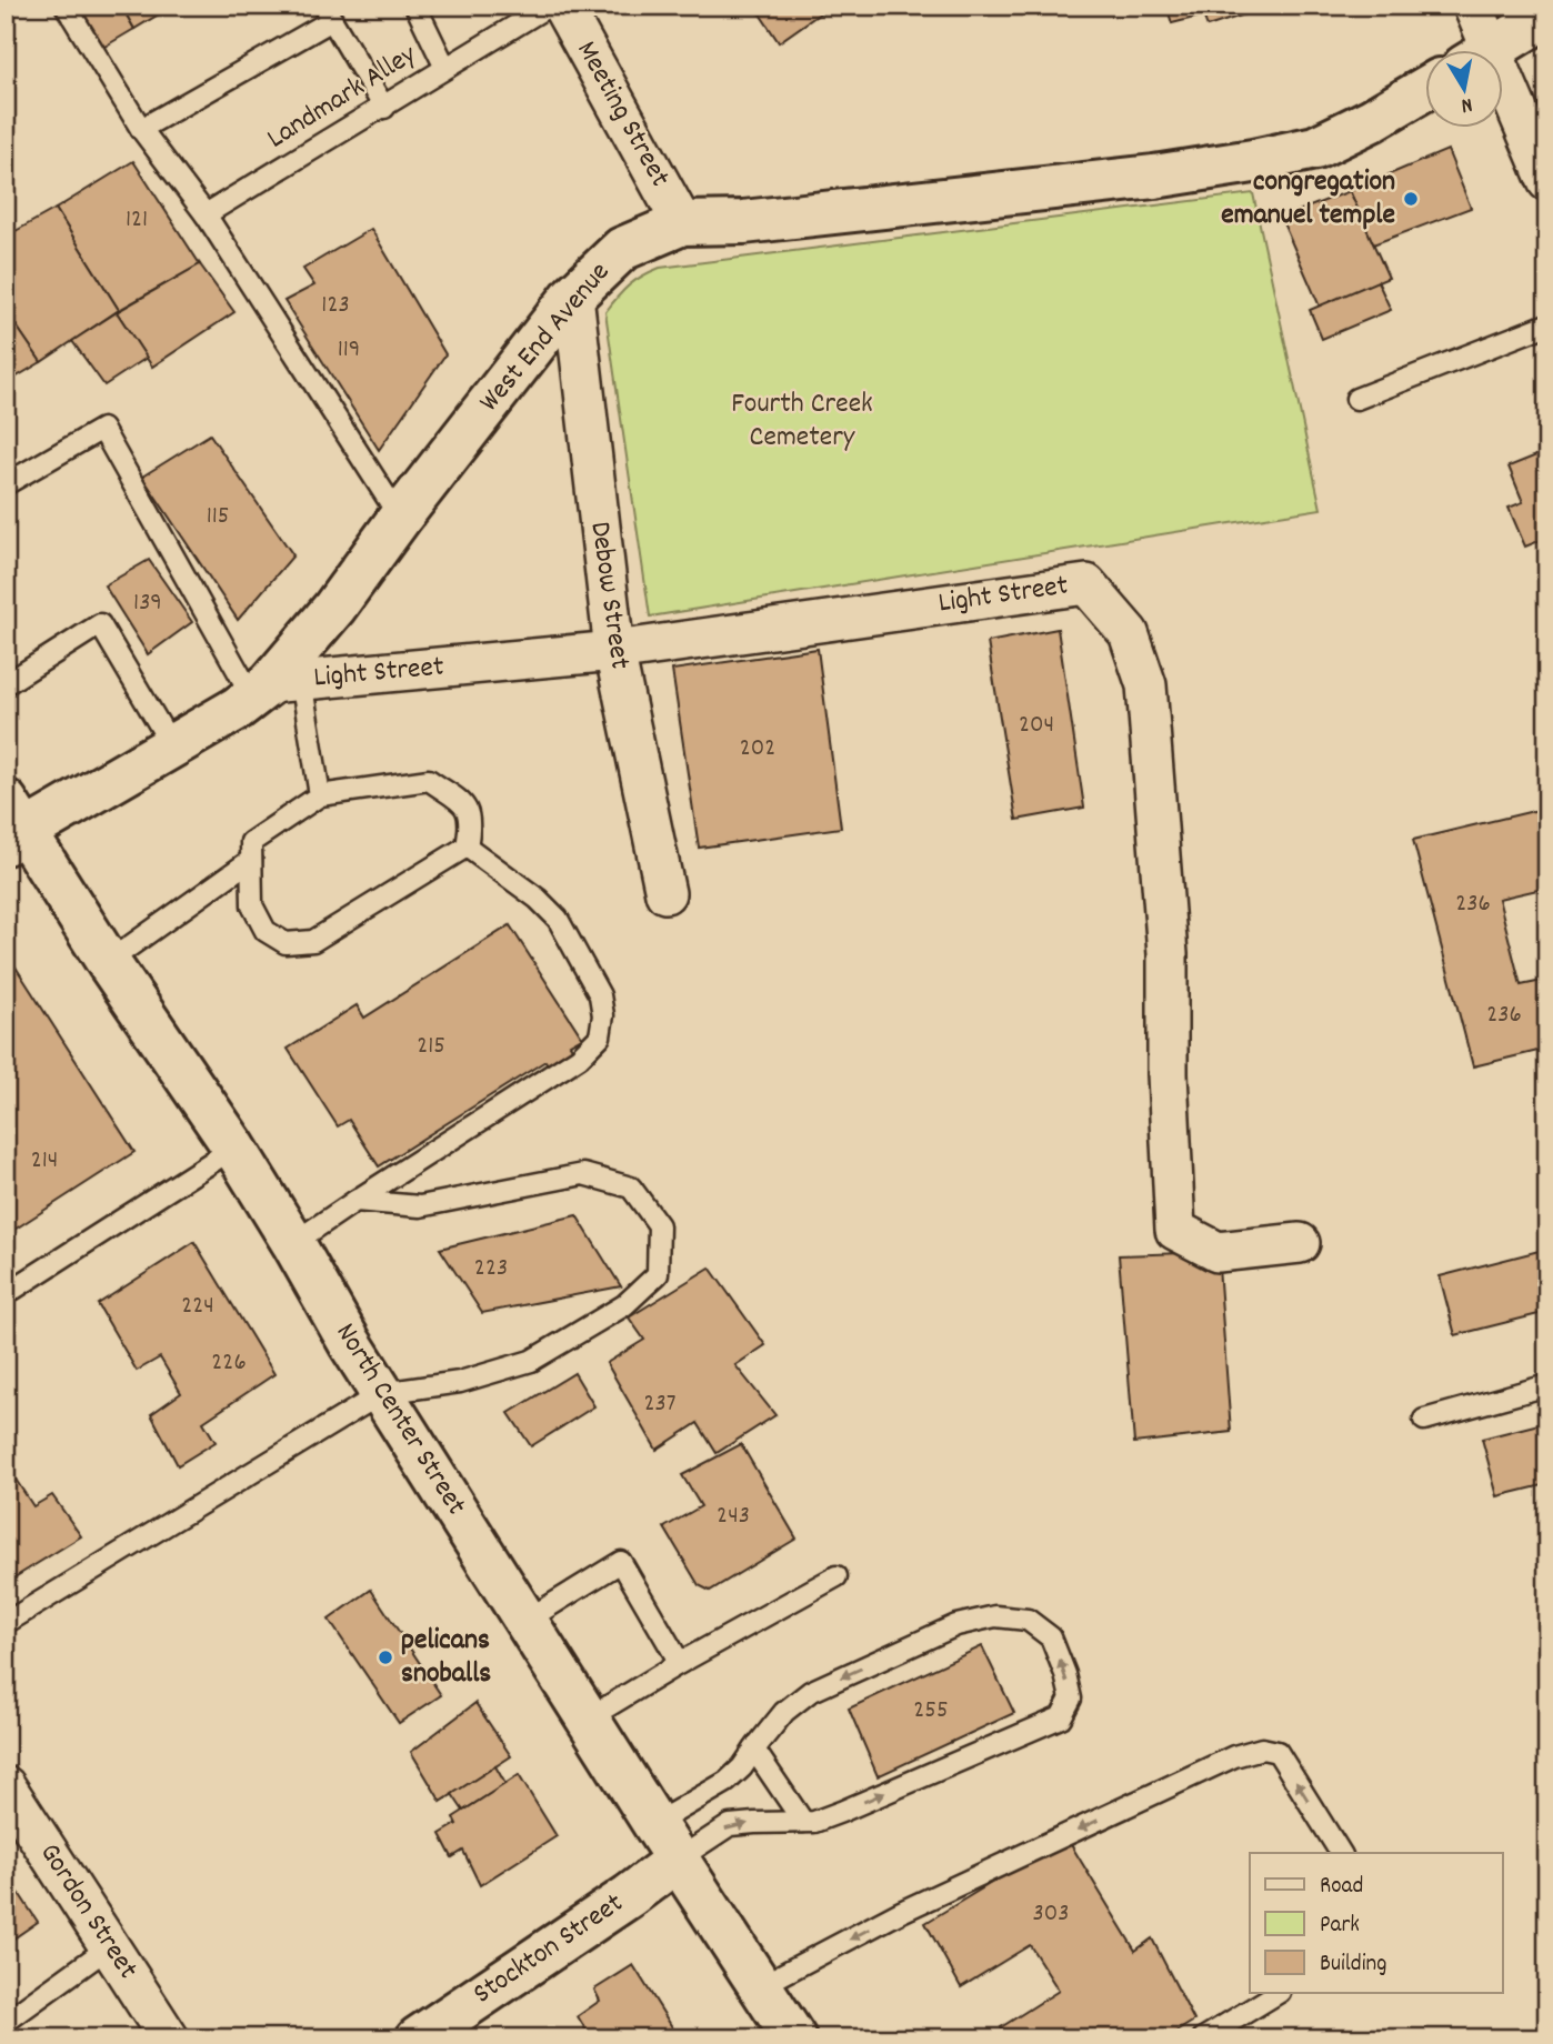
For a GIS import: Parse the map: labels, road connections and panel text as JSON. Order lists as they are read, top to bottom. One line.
{"streets":{"main road":["West End Avenue","North Center Street","Stockton Street"],"street":["Meeting Street","Debow Street","Light Street","Gordon Street"],"lane":["Landmark Alley"]},"crossings":[["Meeting Street","West End Avenue"],["West End Avenue","Debow Street"],["West End Avenue","Light Street"],["West End Avenue","North Center Street"],["Debow Street","Light Street"],["North Center Street","Stockton Street"]],"parks":["Fourth Creek Cemetery"],"places":["congregation emanuel temple","pelicans snoballs"],"house_numbers":["121","123","119","115","139","204","202","236","236","215","214","223","224","226","237","243","255","303"],"legend":["Road","Park","Building"],"north":"bottom"}
